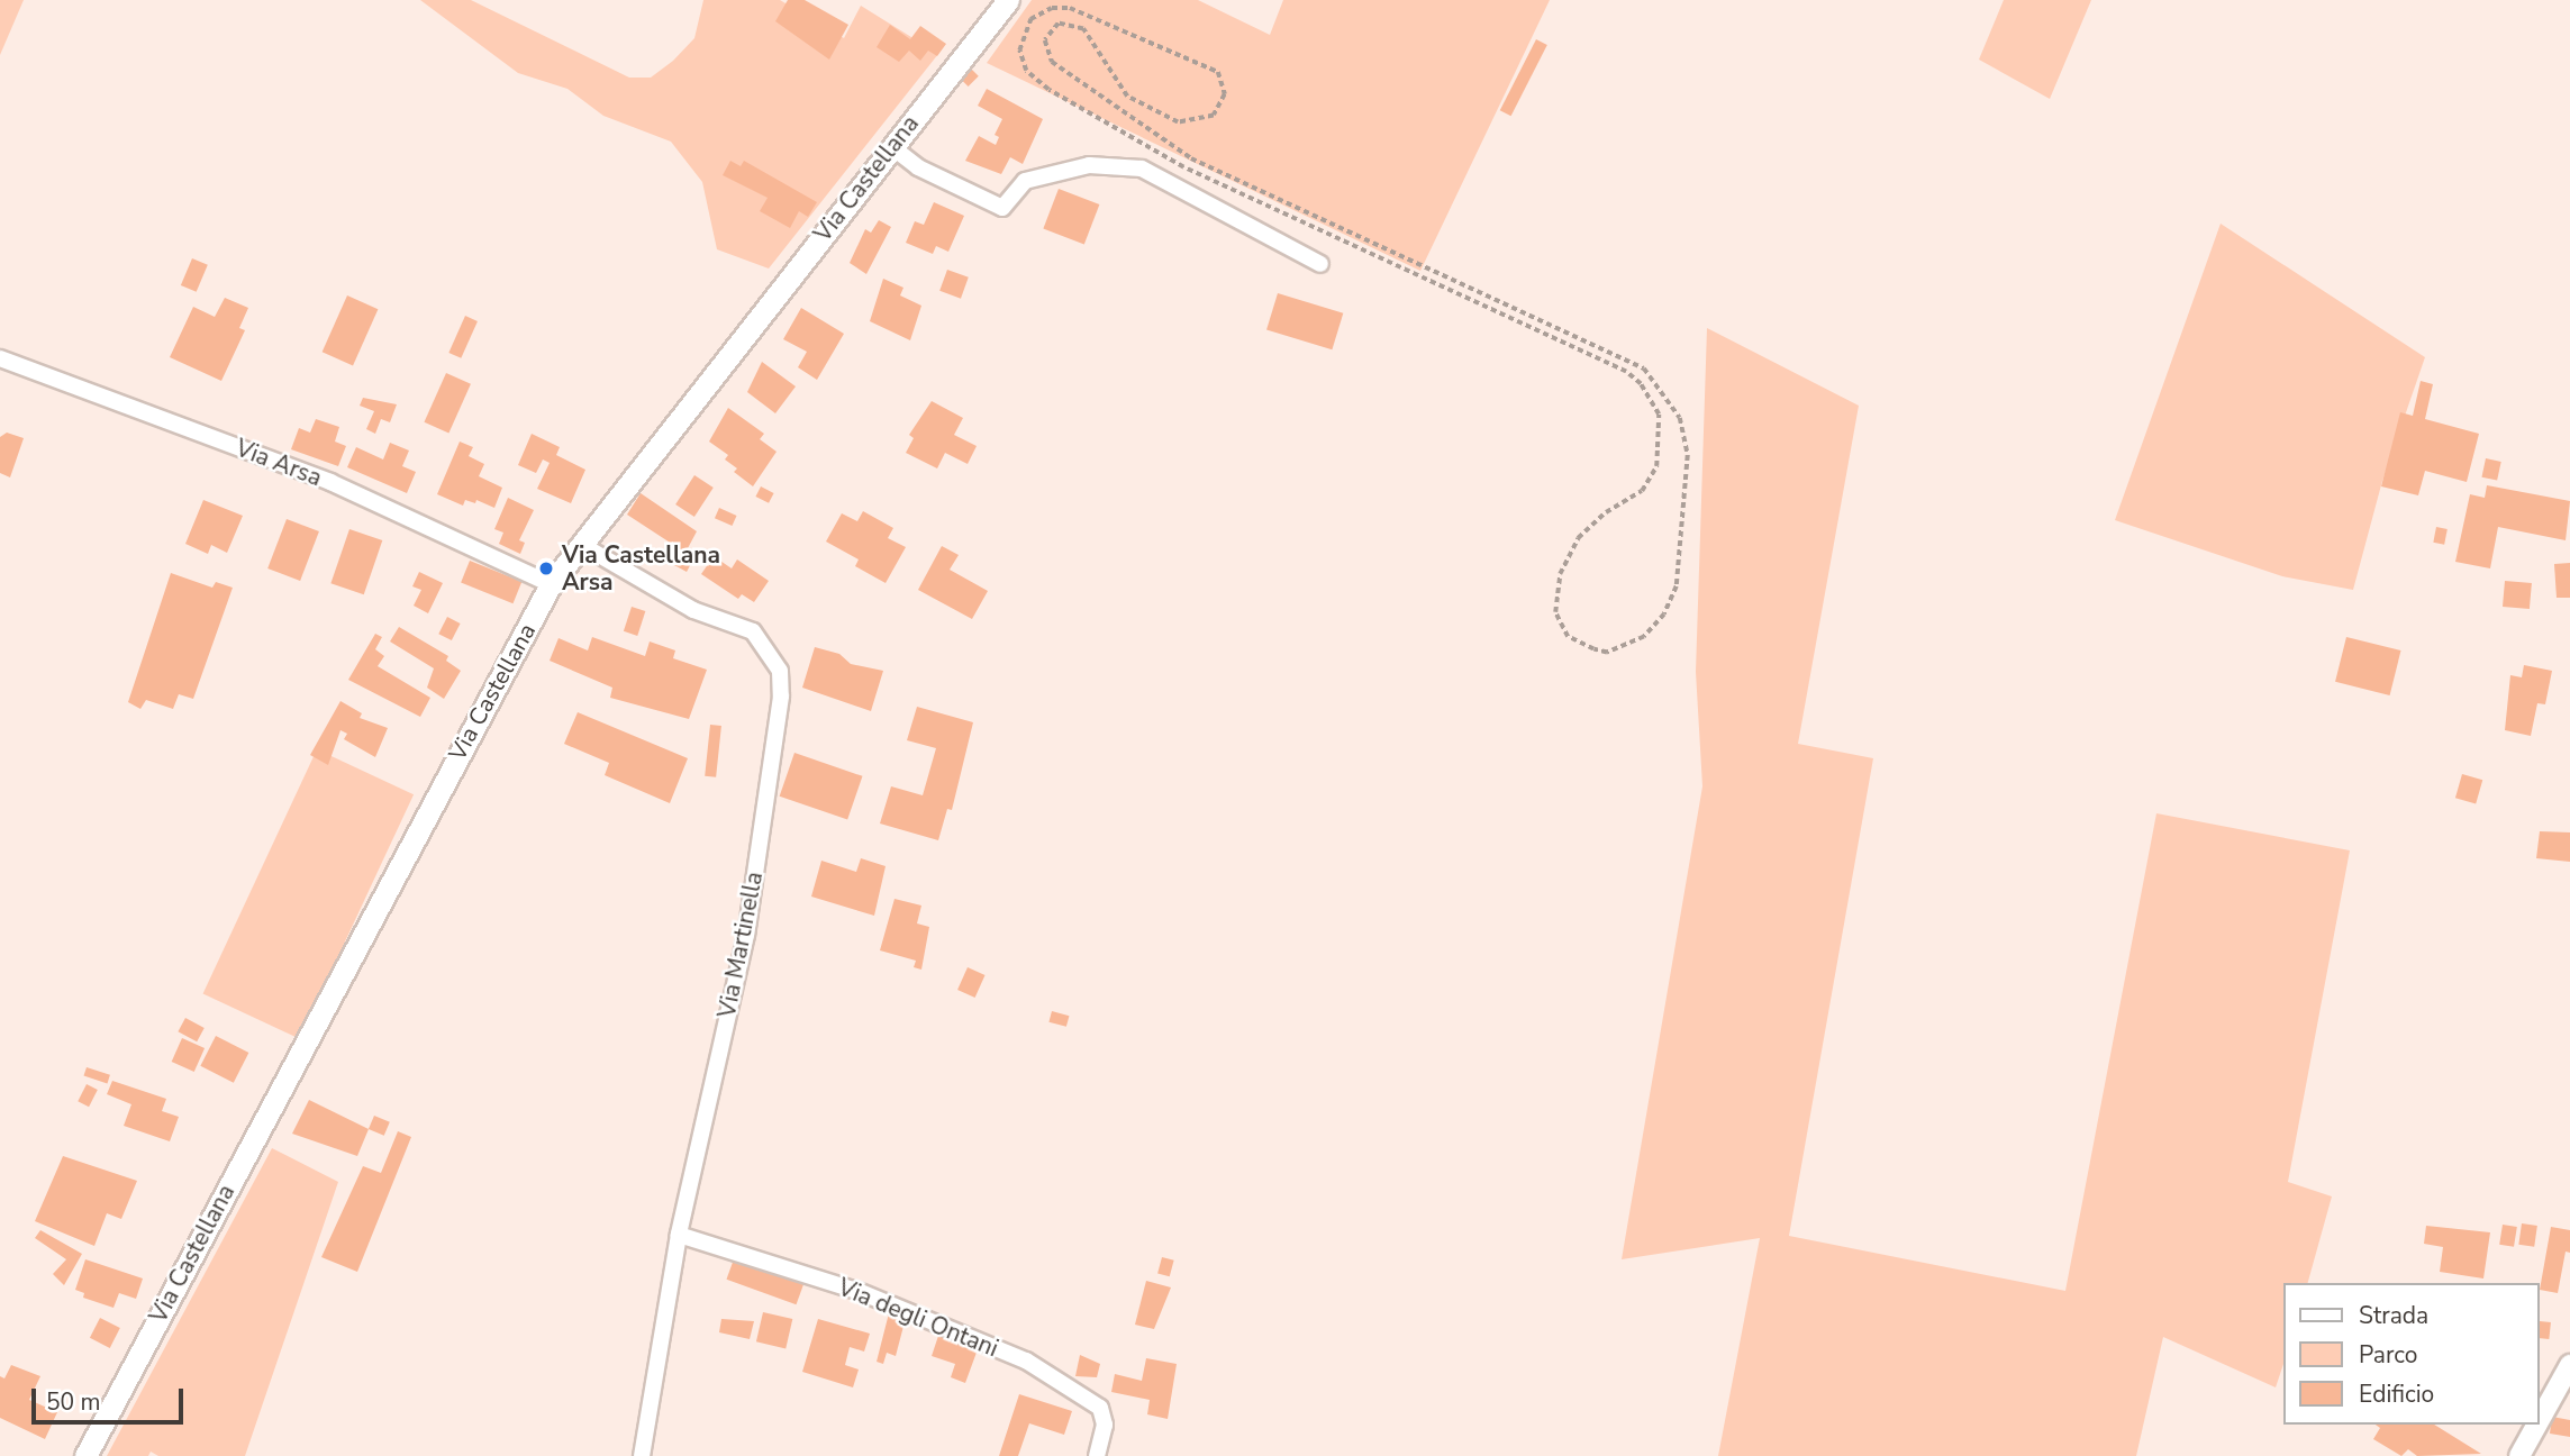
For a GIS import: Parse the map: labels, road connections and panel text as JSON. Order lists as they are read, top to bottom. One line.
{"streets":{"main road":["Via Castellana"],"street":["Via Arsa","Via Martinella","Via degli Ontani"]},"crossings":[["Via Castellana","Via Arsa"],["Via Castellana","Via Martinella"],["Via Martinella","Via degli Ontani"]],"places":["Via Castellana Arsa"],"legend":["Strada","Parco","Edificio"],"scale_bar":"50 m"}
